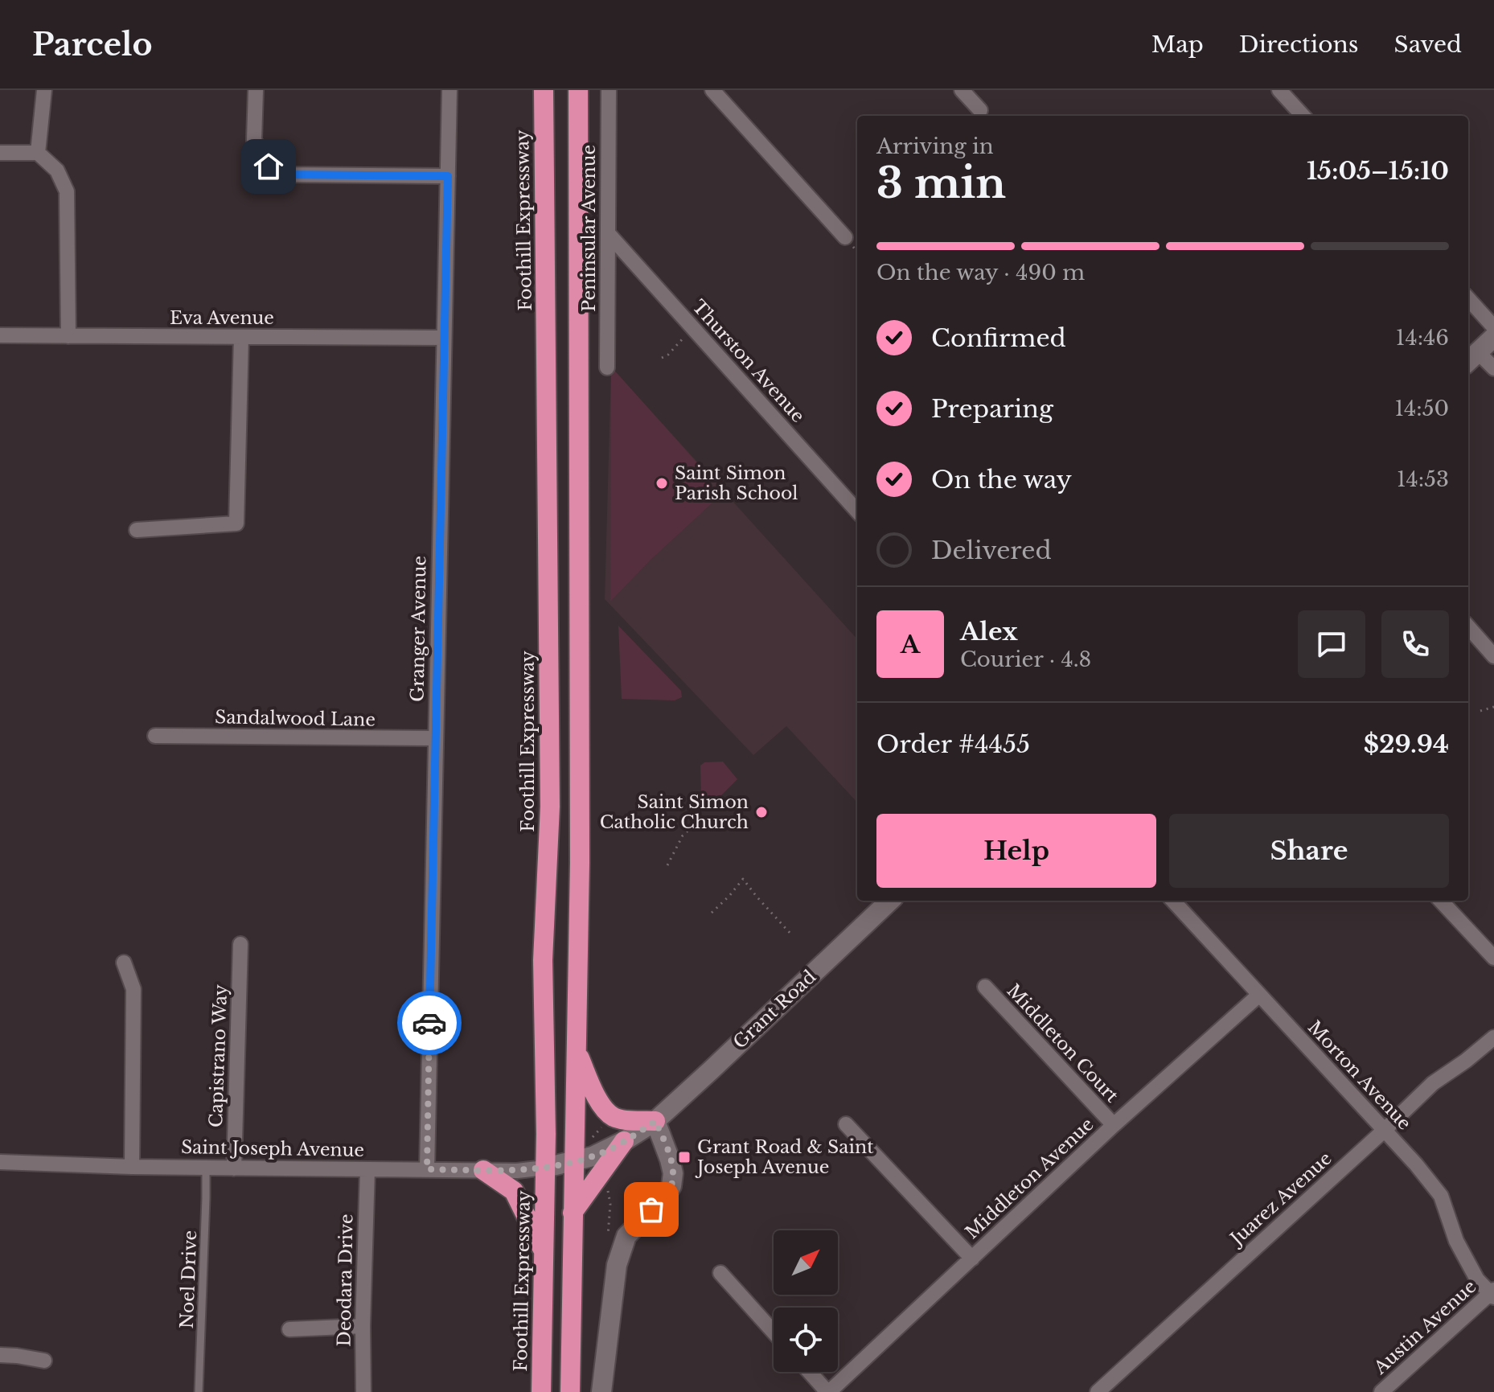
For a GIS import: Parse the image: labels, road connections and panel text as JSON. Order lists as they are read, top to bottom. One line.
{"streets":{"highway":["Foothill Expressway"],"main road":["Grant Road"],"street":["Peninsular Avenue","Eva Avenue","Thurston Avenue","Granger Avenue","Sandalwood Lane","Middleton Court","Capistrano Way","Morton Avenue","Saint Joseph Avenue","Middleton Avenue","Juarez Avenue","Deodara Drive","Austin Avenue"],"lane":["Noel Drive"]},"crossings":[["Foothill Expressway","Grant Road"],["Foothill Expressway","Saint Joseph Avenue"],["Peninsular Avenue","Thurston Avenue"],["Eva Avenue","Granger Avenue"],["Granger Avenue","Sandalwood Lane"],["Granger Avenue","Saint Joseph Avenue"],["Grant Road","Saint Joseph Avenue"],["Middleton Court","Middleton Avenue"],["Capistrano Way","Saint Joseph Avenue"],["Morton Avenue","Middleton Avenue"],["Morton Avenue","Juarez Avenue"],["Morton Avenue","Austin Avenue"],["Saint Joseph Avenue","Noel Drive"],["Saint Joseph Avenue","Deodara Drive"]],"places":{"other":["Saint Simon Parish School","Saint Simon Catholic Church"],"transit":["Grant Road & Saint Joseph Avenue"]},"north":"top right","page":{"header":"Parcelo","nav":["Map","Directions","Saved"],"heading":["3 min","Arriving in","15:05–15:10"],"panel":["Alex","Courier · 4.8","Order #4455","$29.94"],"bar":"On the way · 490 m","list":[["Confirmed","14:46"],["Preparing","14:50"],["On the way","14:53"],"Delivered"],"round":"A","buttons":["Help","Share"]}}
